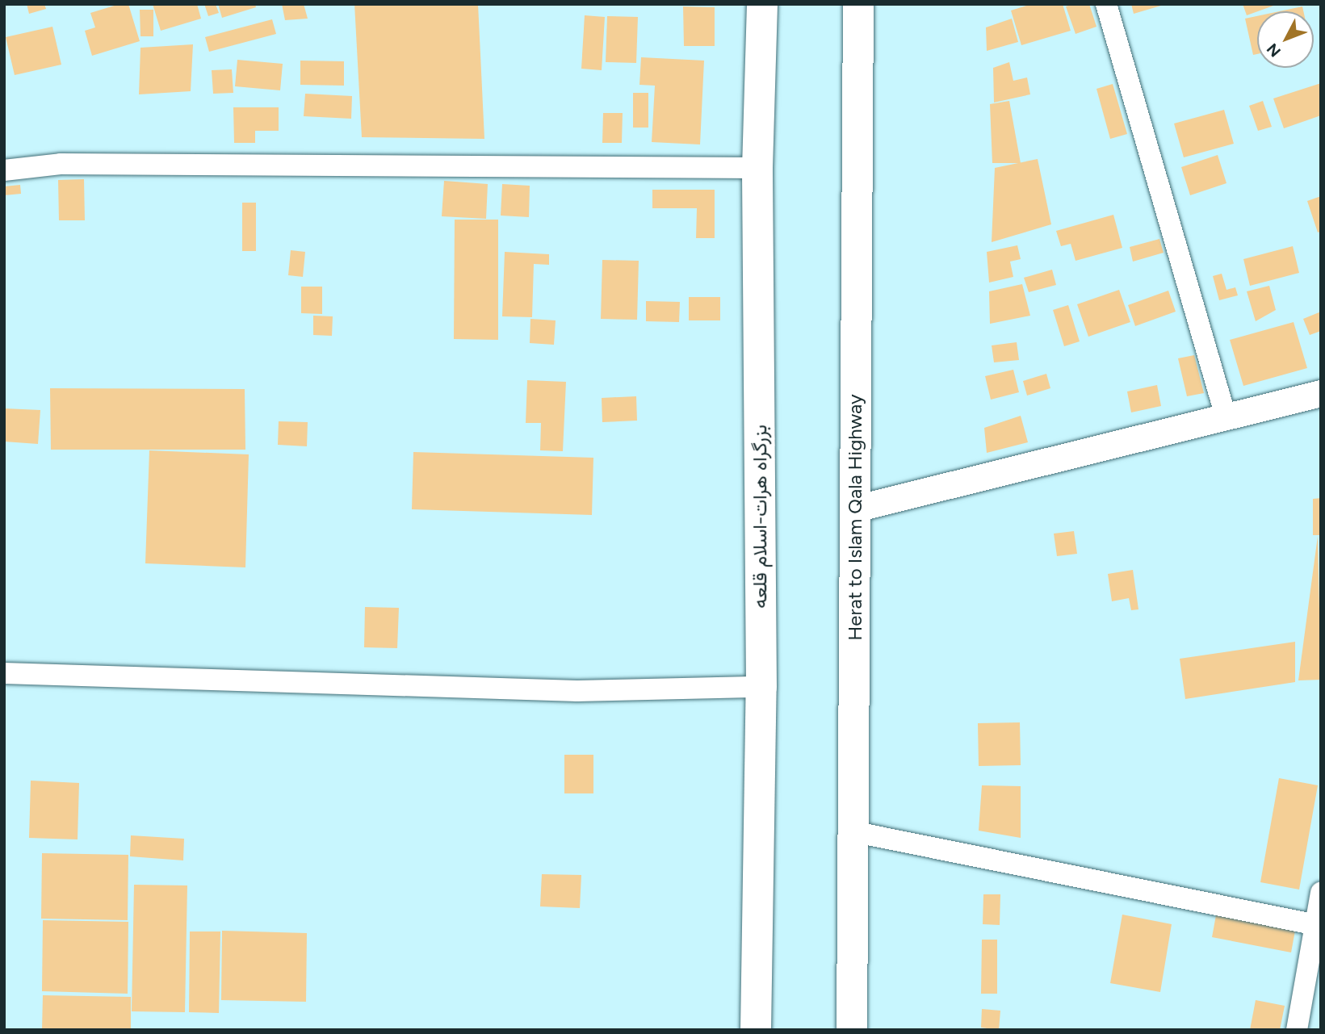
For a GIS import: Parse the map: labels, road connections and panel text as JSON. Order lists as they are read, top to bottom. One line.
{"streets":{"highway":["بزرگراه هرات-اسلام قلعه","Herat to Islam Qala Highway"]},"north":"bottom left"}
